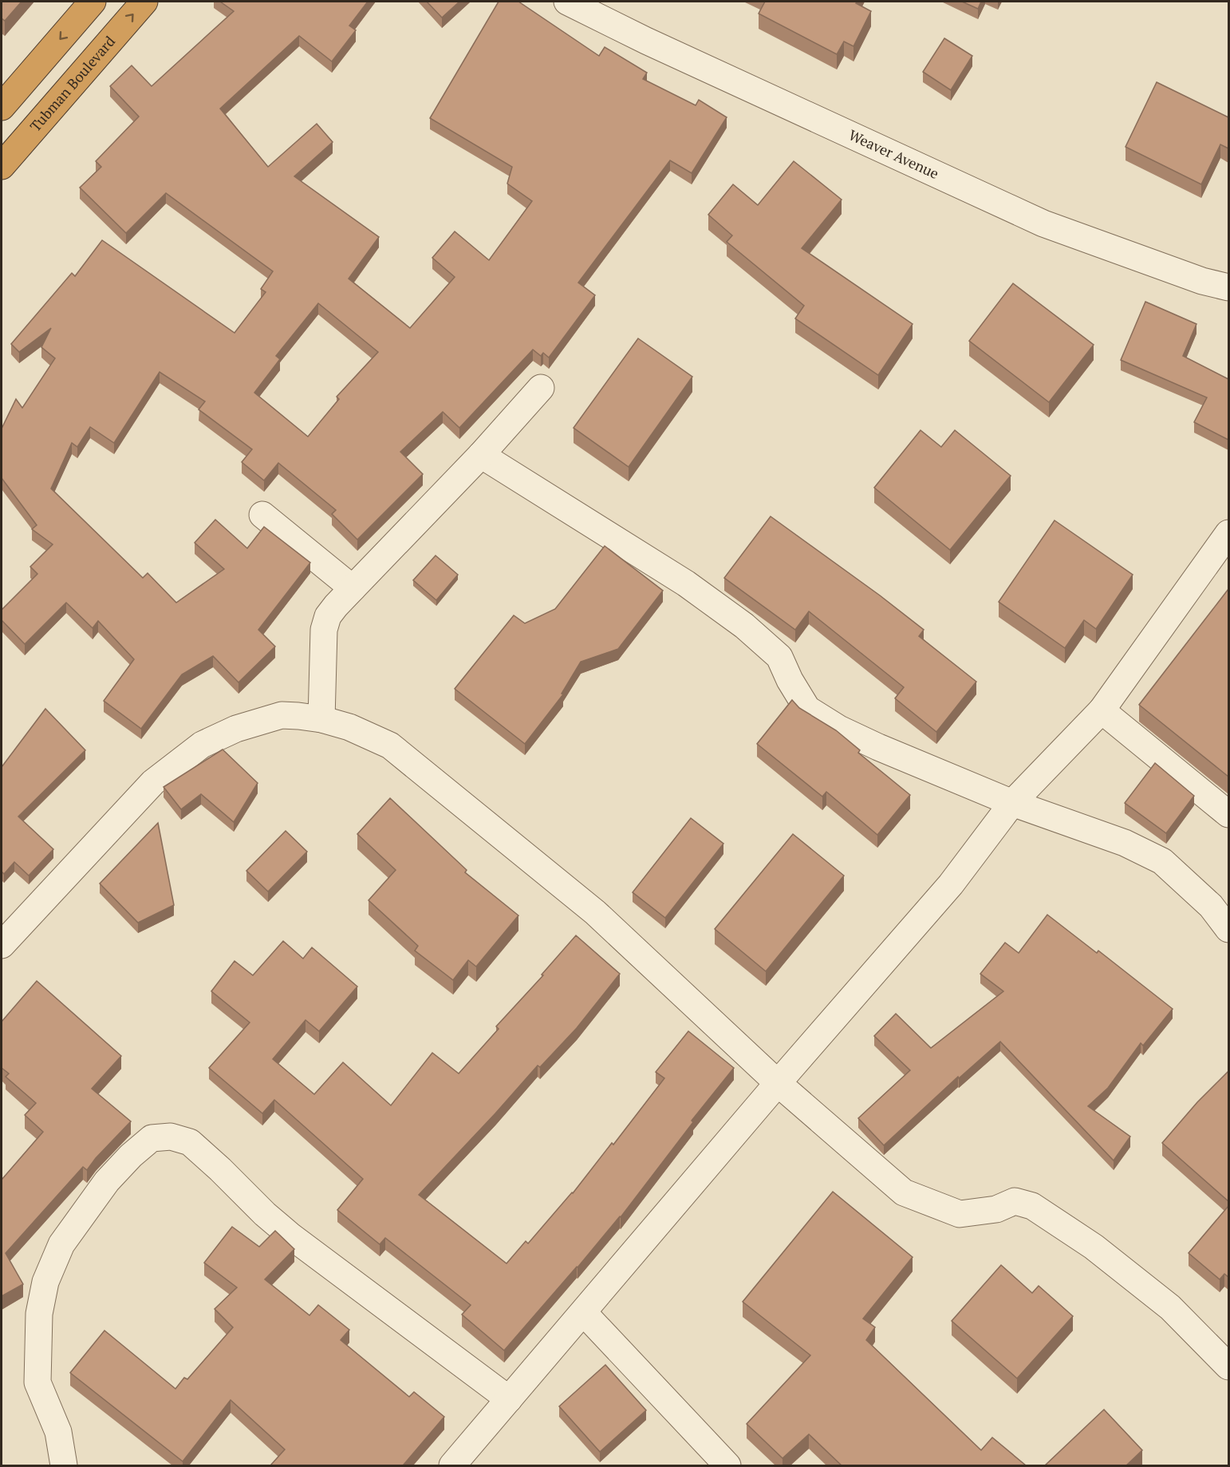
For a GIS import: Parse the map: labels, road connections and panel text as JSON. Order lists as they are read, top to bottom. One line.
{"streets":{"highway":["Tubman Boulevard"],"street":["Weaver Avenue"]}}
